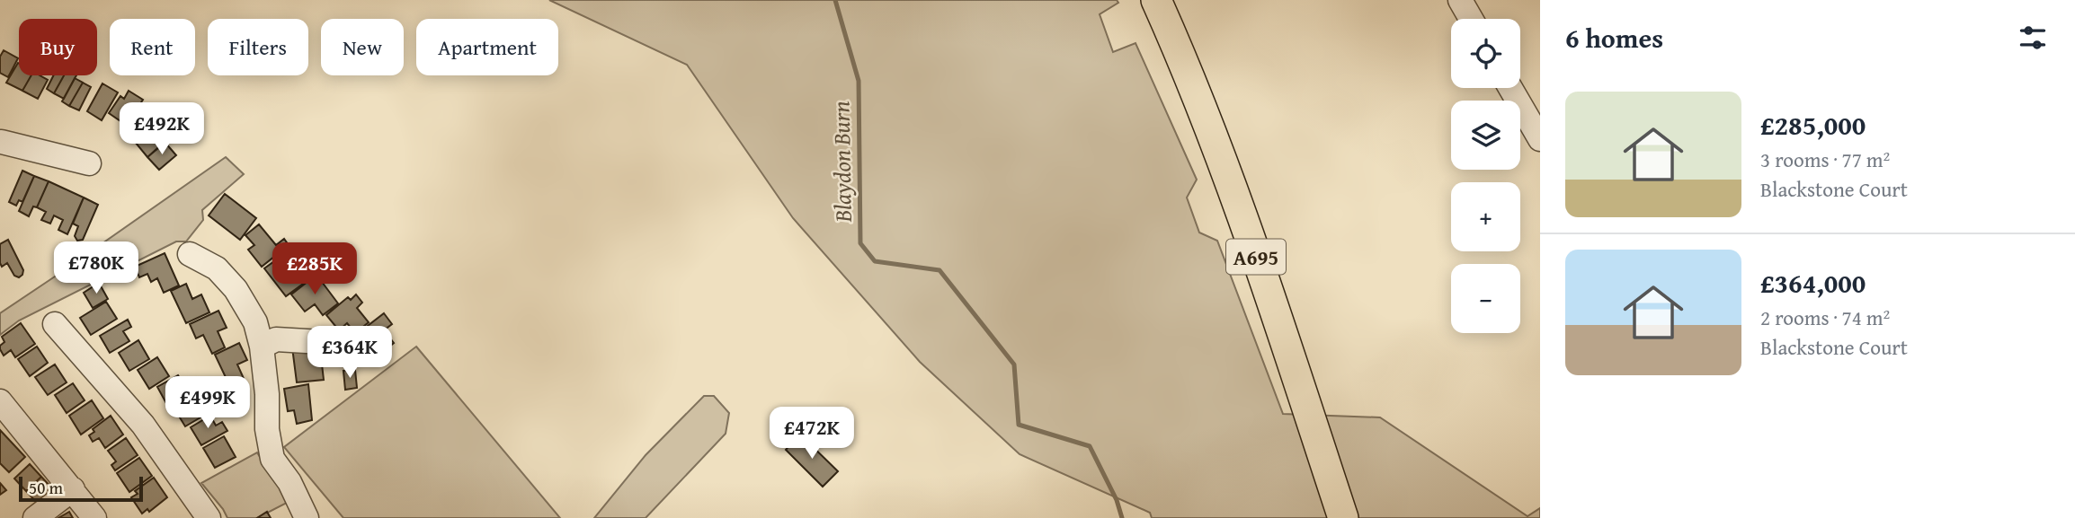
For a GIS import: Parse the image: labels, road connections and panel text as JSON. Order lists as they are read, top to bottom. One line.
{"streets":{"main road":["A695"]},"water":["Blaydon Burn"],"scale_bar":"50 m","page":{"heading":"6 homes","map_buttons":["+","−"],"chip":["Buy","Rent","Filters","New","Apartment"],"list":[{"name":"£285,000","note":"3 rooms · 77 m² · Blackstone Court"},{"name":"£364,000","note":"2 rooms · 74 m² · Blackstone Court"}],"price":["£492K","£780K","£285K","£364K","£499K","£472K"],"scale":"50 m"}}
